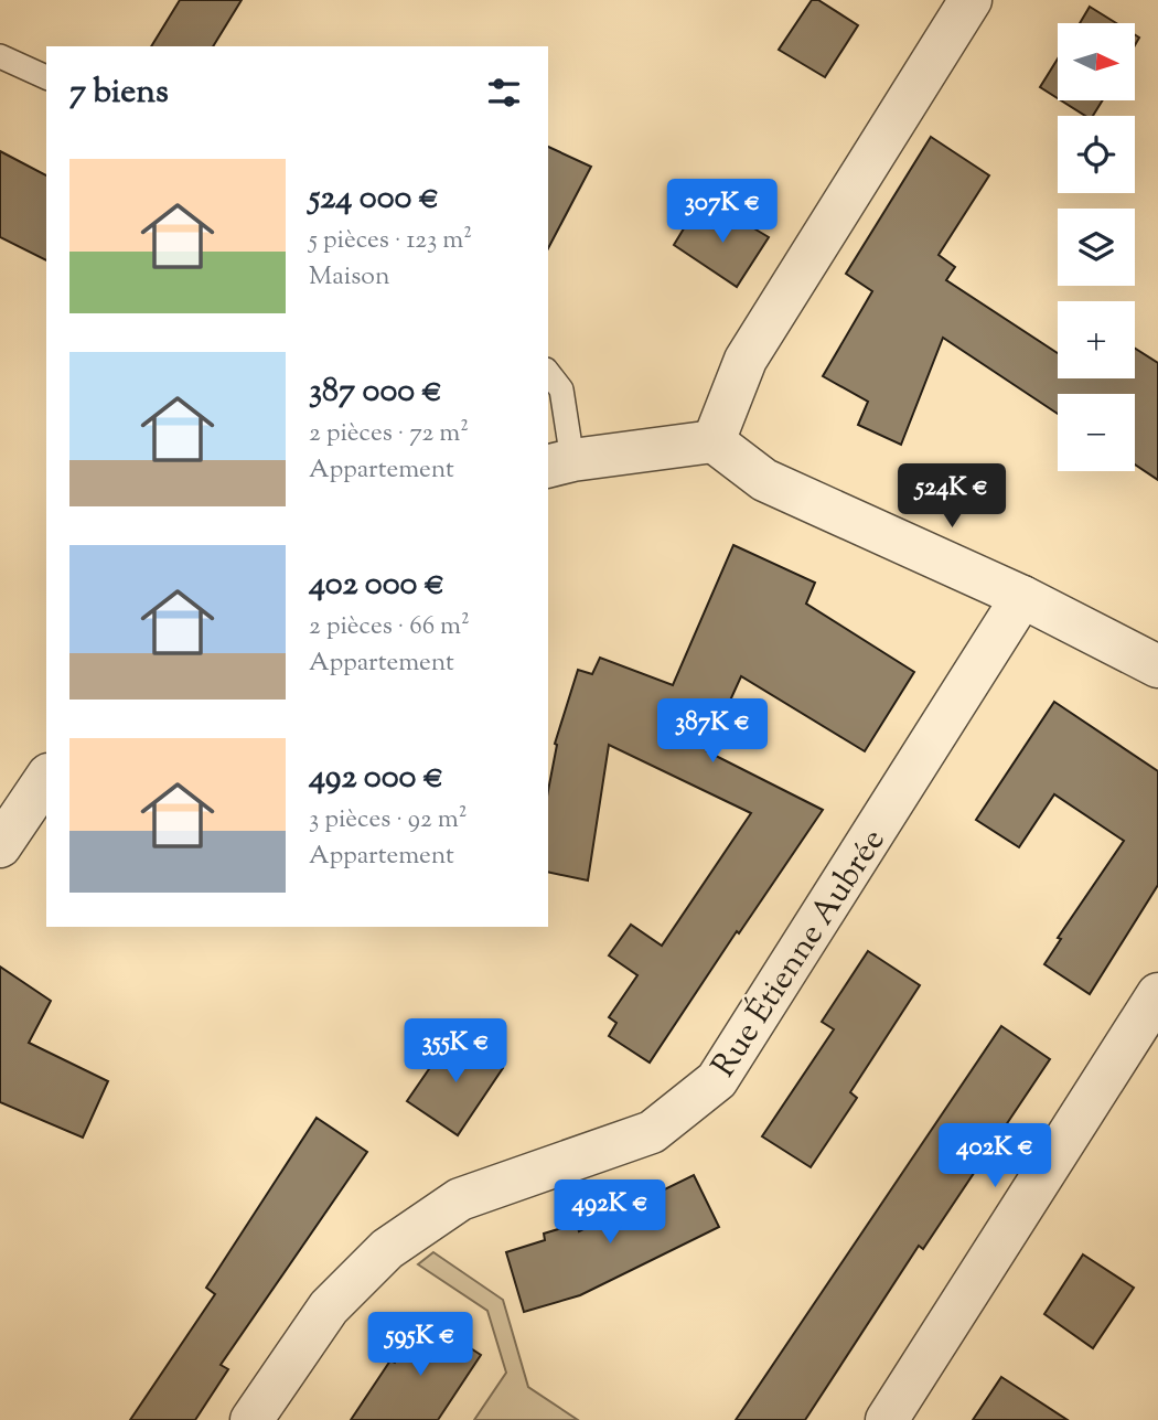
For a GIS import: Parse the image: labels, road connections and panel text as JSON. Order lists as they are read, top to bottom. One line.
{"streets":{"street":["Rue Étienne Aubrée"]},"north":"right","page":{"map_buttons":["+","−"],"heading":"7 biens","list":[{"name":"524 000 €","note":"5 pièces · 123 m² · Maison"},{"name":"387 000 €","note":"2 pièces · 72 m² · Appartement"},{"name":"402 000 €","note":"2 pièces · 66 m² · Appartement"},{"name":"492 000 €","note":"3 pièces · 92 m² · Appartement"}],"price":["307K €","524K €","387K €","355K €","402K €","492K €","595K €"]}}
